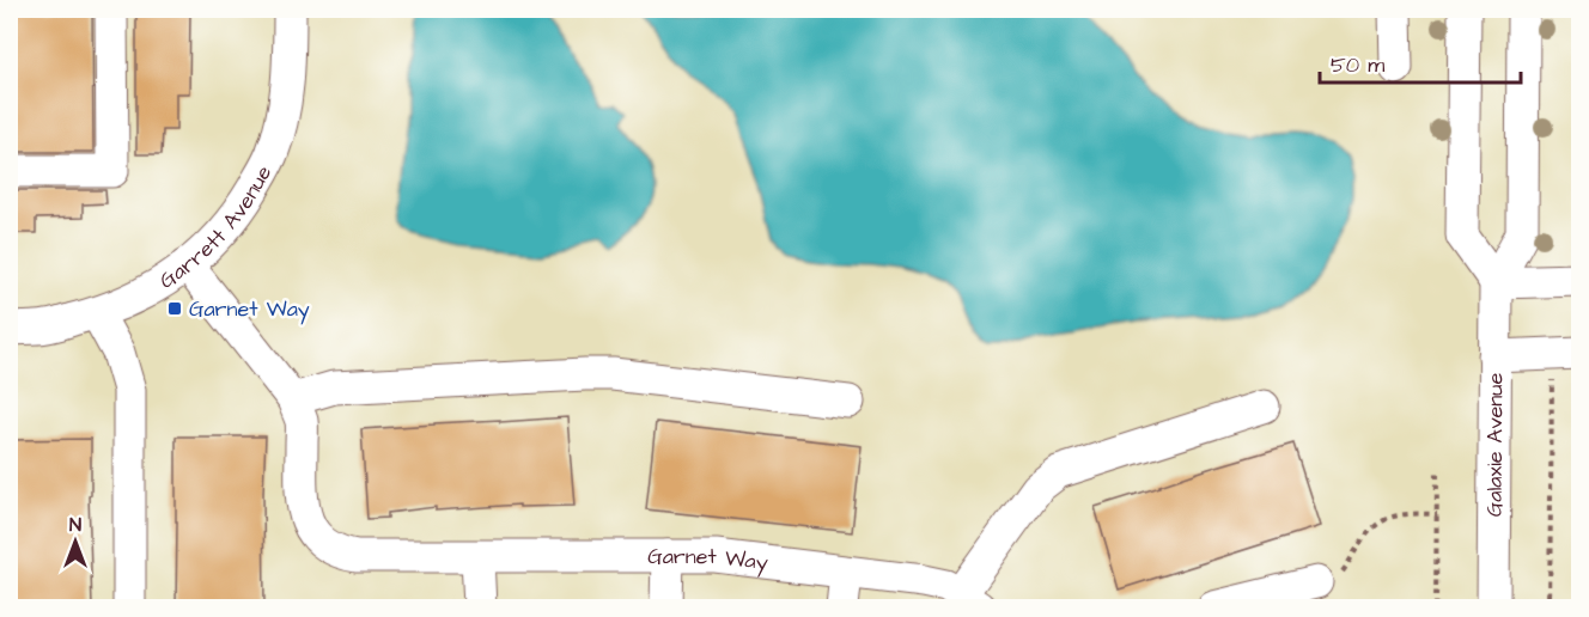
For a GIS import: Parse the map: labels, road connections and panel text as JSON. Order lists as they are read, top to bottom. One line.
{"streets":{"street":["Garrett Avenue","Galaxie Avenue","Garnet Way"]},"crossings":[["Garrett Avenue","Garnet Way"]],"places":{"transit":["Garnet Way"]},"scale_bar":"50 m","north":"top"}
